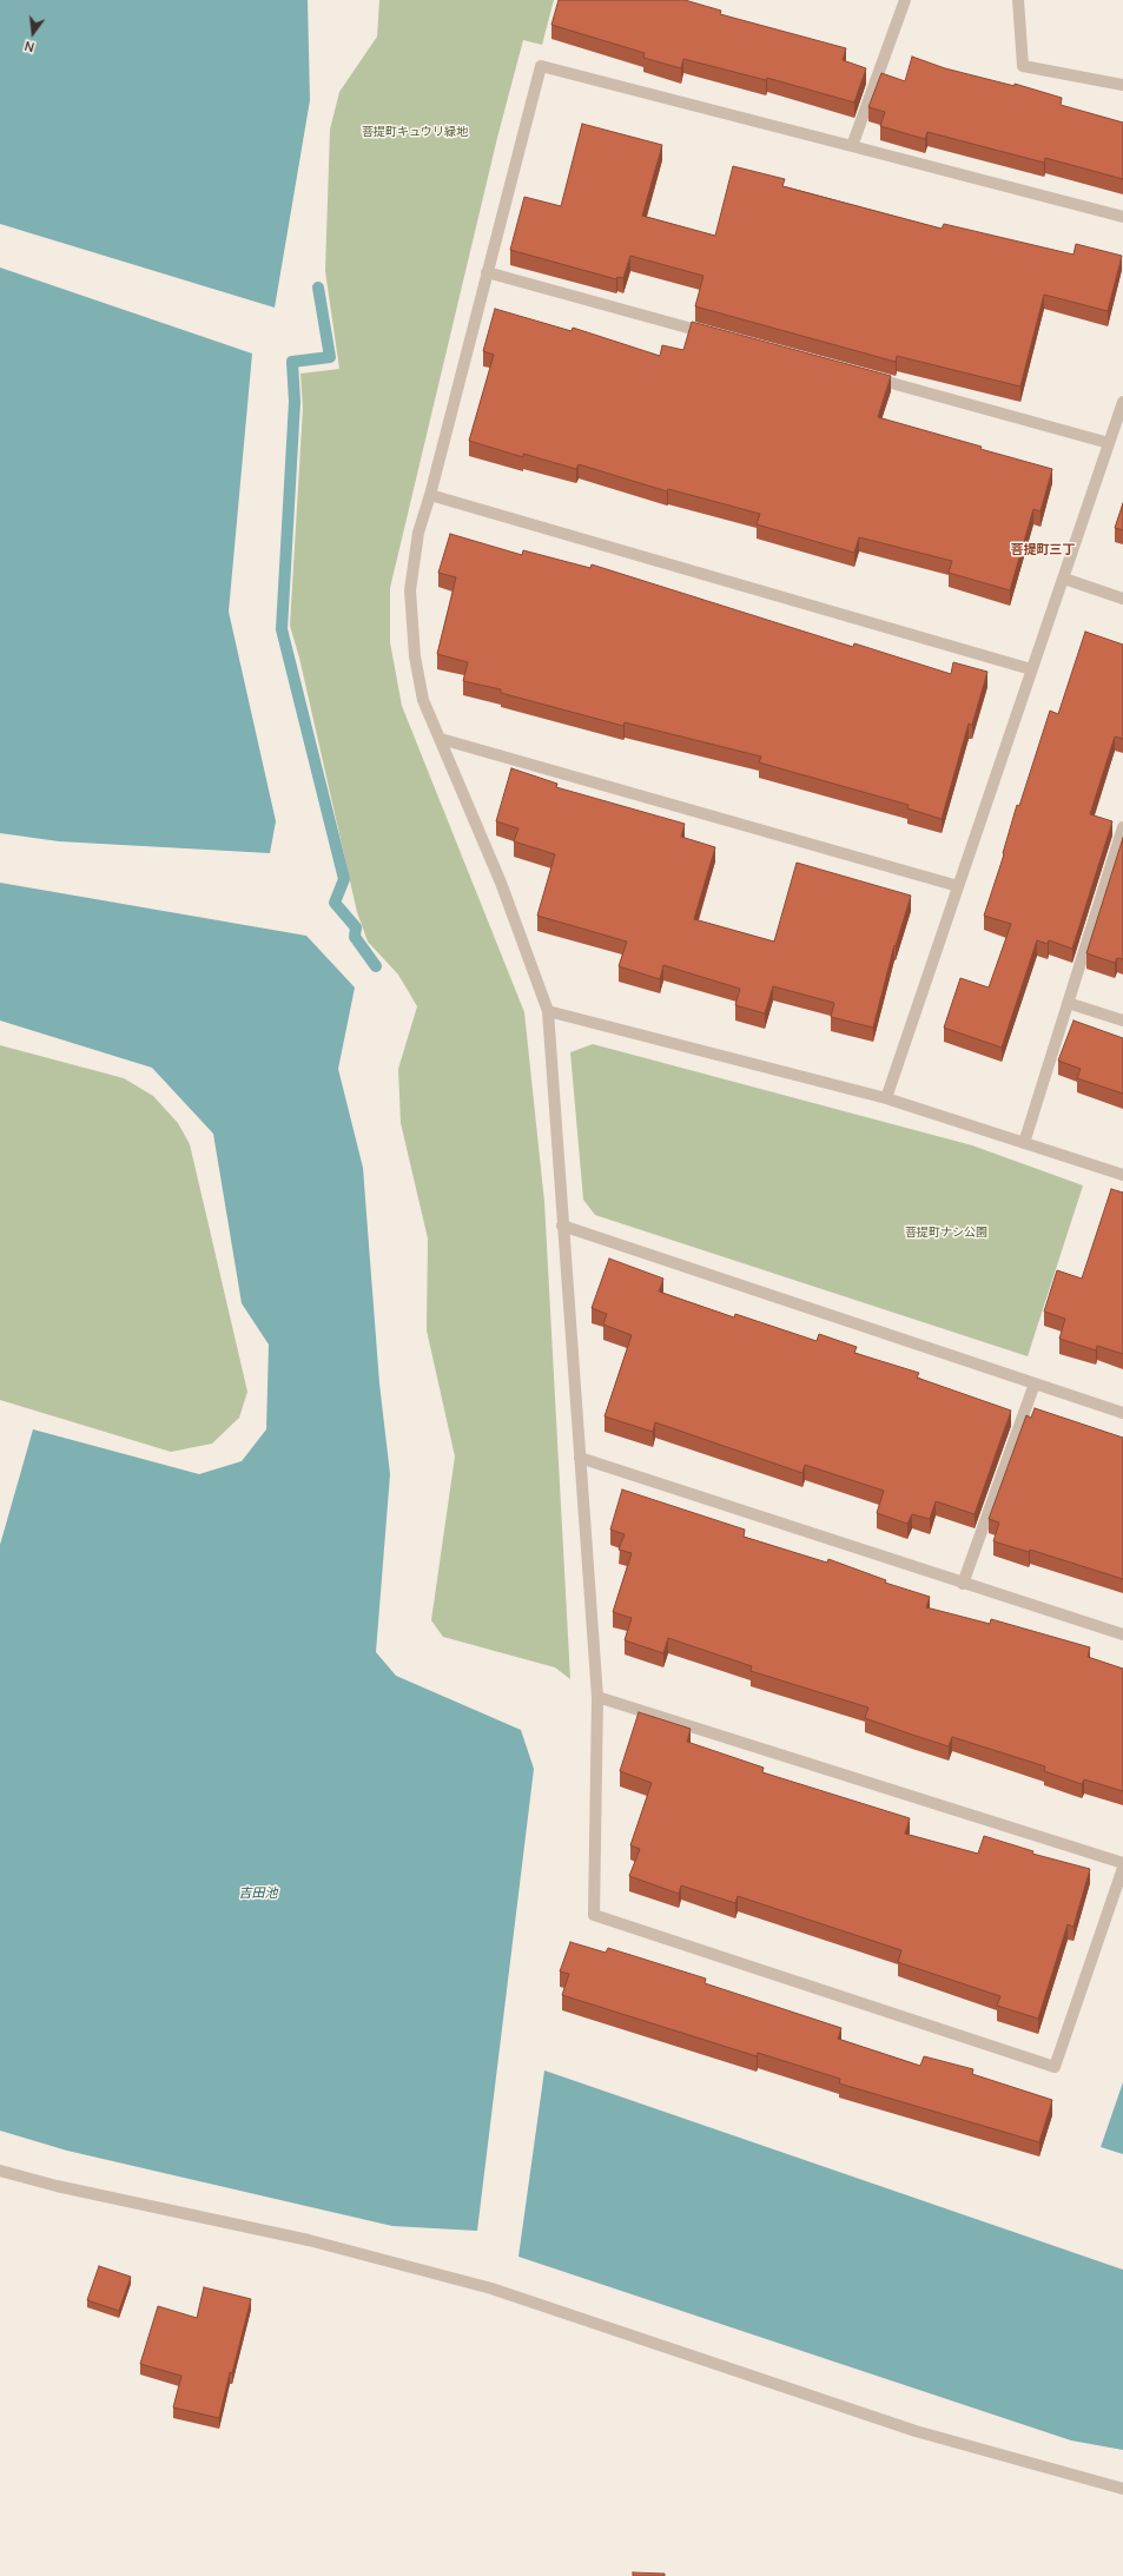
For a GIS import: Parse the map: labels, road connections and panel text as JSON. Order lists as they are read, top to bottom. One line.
{"districts":["菩提町三丁"],"water":["吉田池"],"parks":["菩提町キュウリ緑地","菩提町ナシ公園"],"north":"bottom"}
